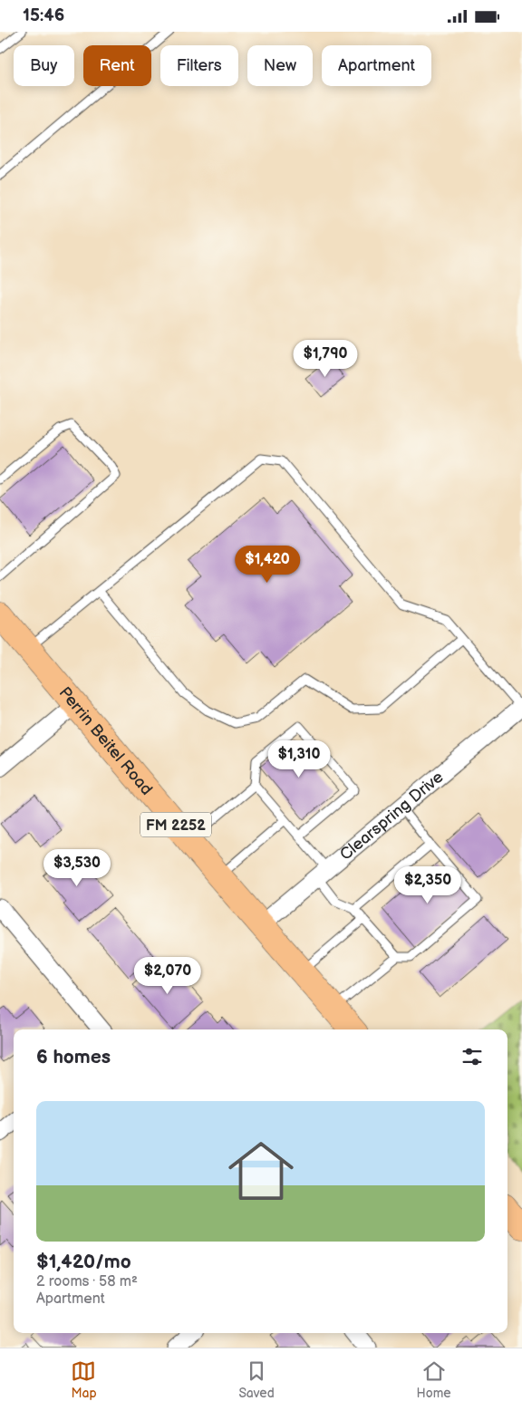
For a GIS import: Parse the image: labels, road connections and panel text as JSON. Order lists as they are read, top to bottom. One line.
{"streets":{"main road":["Perrin Beitel Road","FM 2252"],"street":["Clearspring Drive"]},"crossings":[["Perrin Beitel Road","Clearspring Drive"]],"page":{"status":"15:46","chip":["Buy","Rent","Filters","New","Apartment"],"price":["$1,790","$1,420","$1,310","$3,530","$2,350","$2,070"],"heading":"6 homes","list":[{"name":"$1,420/mo","note":"2 rooms · 58 m² · Apartment"}],"tabs":["Map","Saved","Home"]}}
